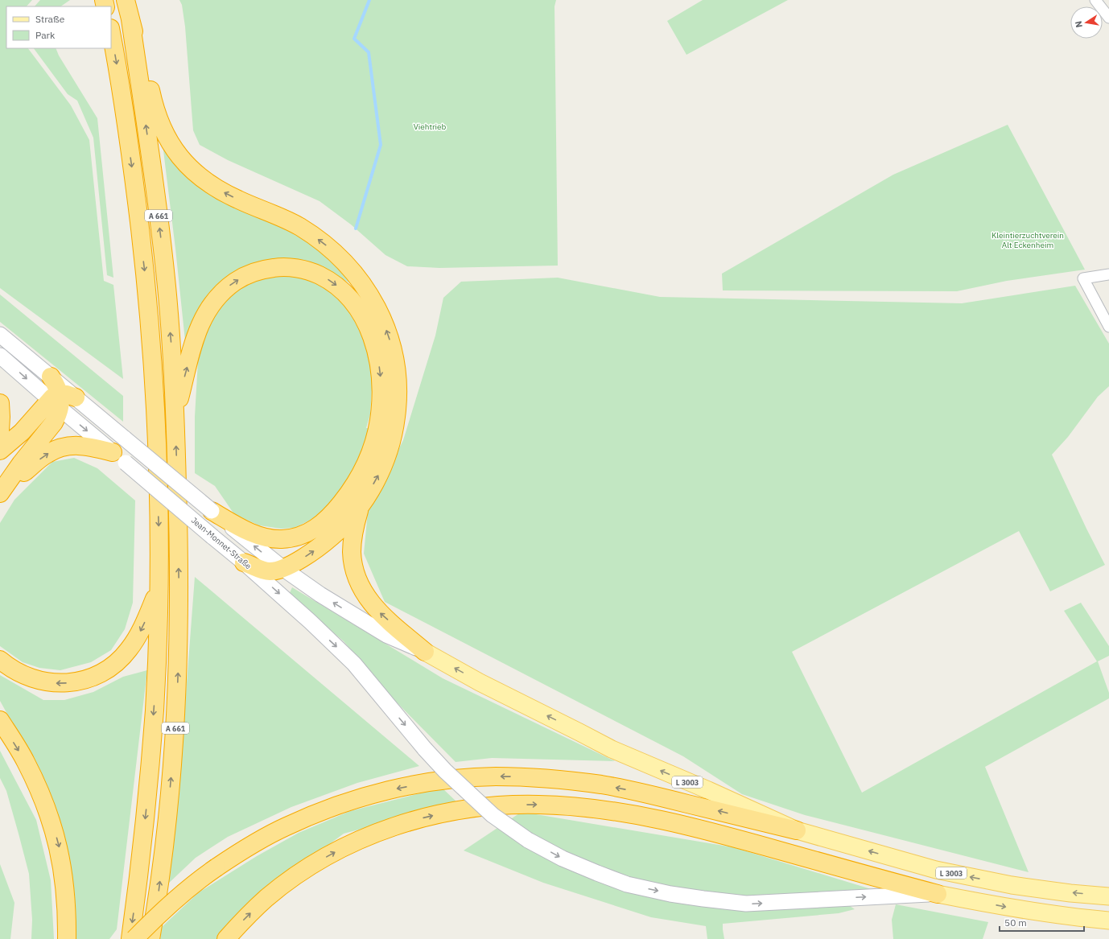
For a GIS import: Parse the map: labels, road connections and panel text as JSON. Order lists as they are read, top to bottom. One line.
{"streets":{"highway":["A 661"],"main road":["Jean-Monnet-Straße","L 3003"]},"crossings":[["Jean-Monnet-Straße","L 3003"]],"parks":["Viehtrieb","Kleintierzuchtverein Alt Eckenheim"],"legend":["Straße","Park"],"scale_bar":"50 m","north":"left"}
